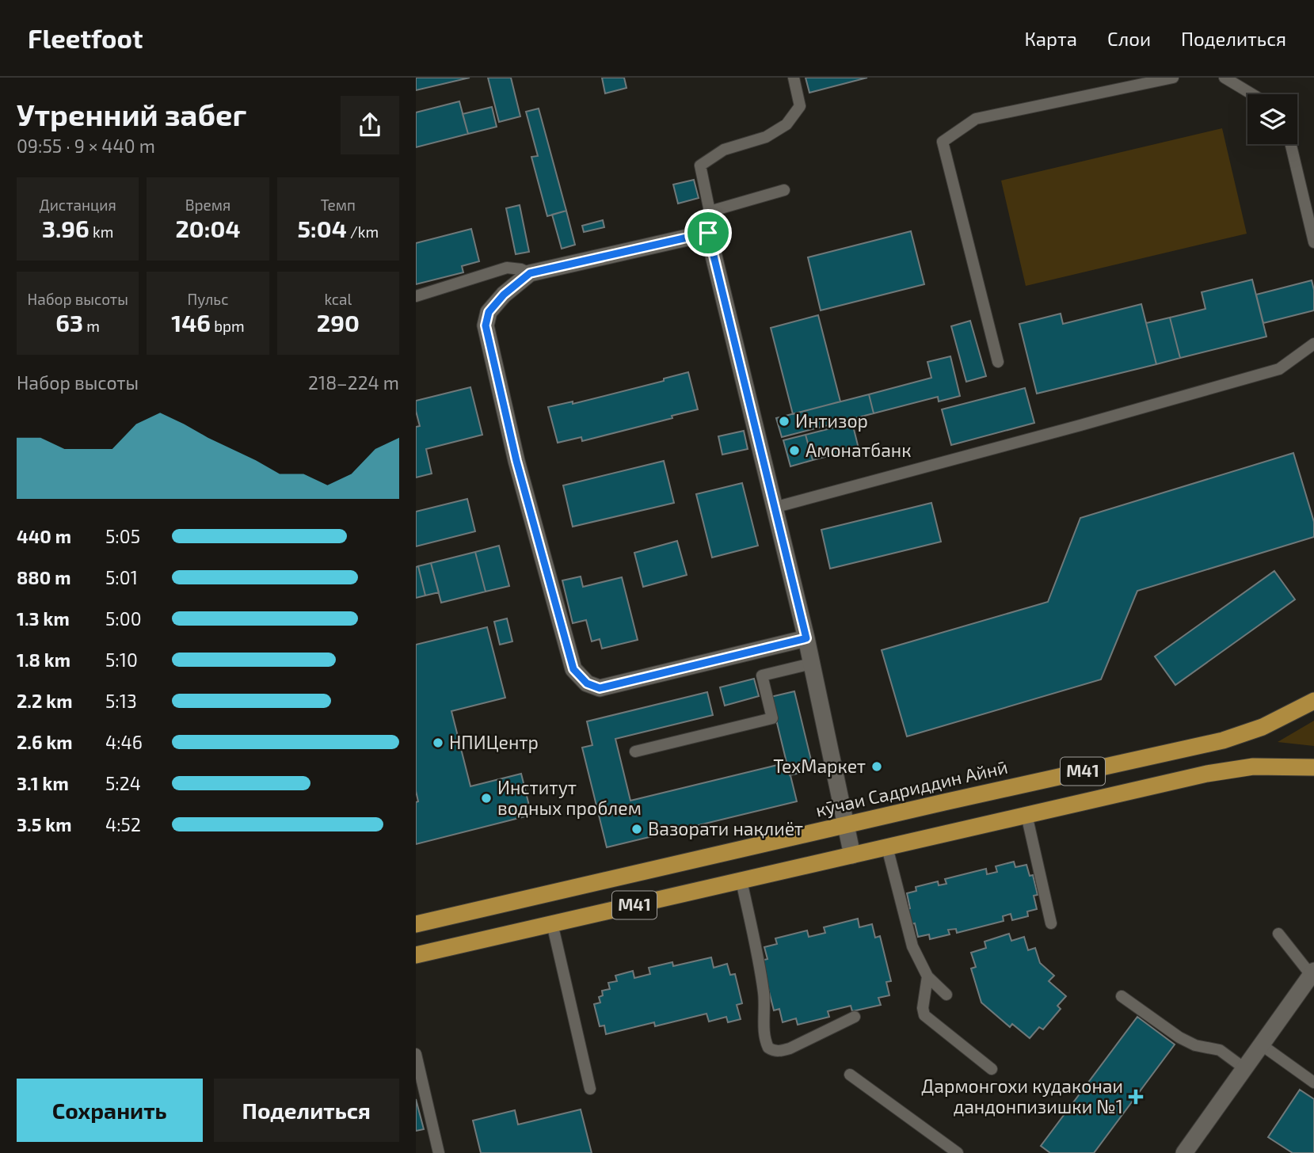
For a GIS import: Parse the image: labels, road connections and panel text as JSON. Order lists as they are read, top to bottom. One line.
{"streets":{"highway":["M41","кӯчаи Садриддин Айнӣ"]},"places":{"other":["Интизор","Амонатбанк","НПИЦентр","ТехМаркет","Институт водных проблем","Вазорати нақлиёт"],"health":["Дармонгохи кудаконаи дандонпизишки №1"]},"page":{"header":"Fleetfoot","nav":["Карта","Слои","Поделиться"],"heading":["Утренний забег","09:55 · 9 × 440 m"],"stats":[["Дистанция","3.96 km"],["Время","20:04"],["Темп","5:04 /km"],["Набор высоты","63 m"],["Пульс","146 bpm"],["kcal","290"]],"chart":["Набор высоты","218–224 m"],"list":[{"name":"440 m","note":"5:05"},{"name":"880 m","note":"5:01"},{"name":"1.3 km","note":"5:00"},{"name":"1.8 km","note":"5:10"},{"name":"2.2 km","note":"5:13"},{"name":"2.6 km","note":"4:46"},{"name":"3.1 km","note":"5:24"},{"name":"3.5 km","note":"4:52"}],"buttons":["Сохранить","Поделиться"]}}
